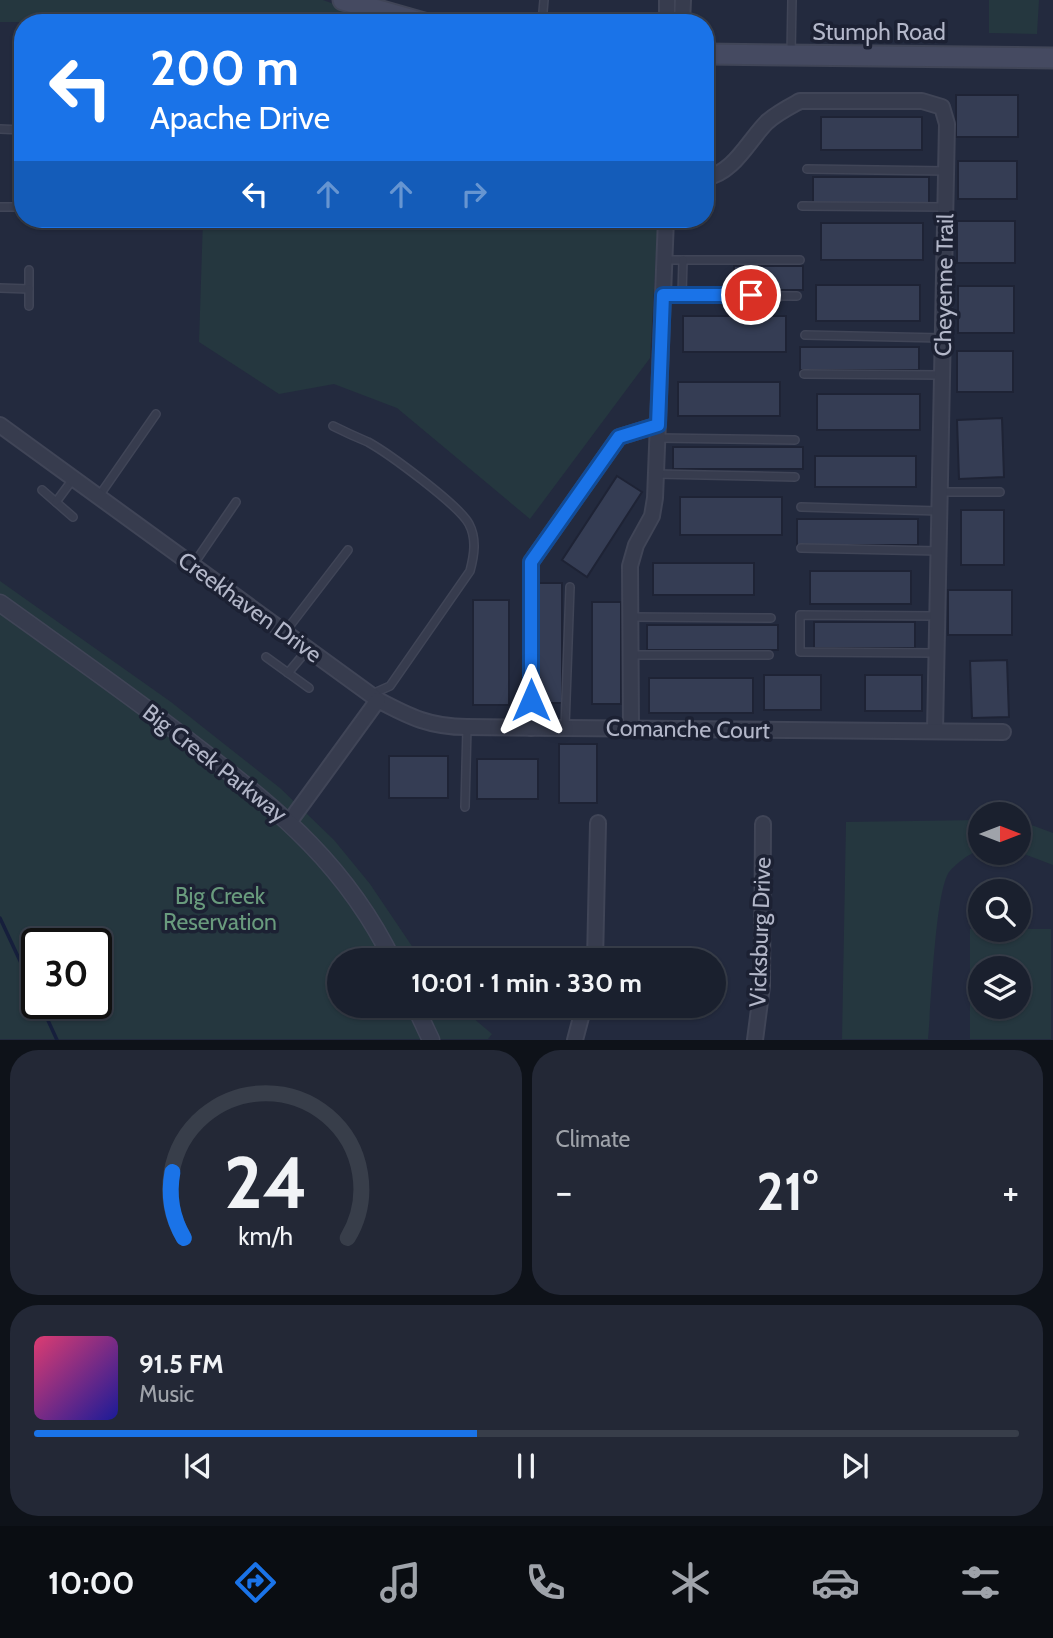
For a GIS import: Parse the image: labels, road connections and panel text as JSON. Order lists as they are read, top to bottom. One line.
{"streets":{"main road":["Stumph Road"],"street":["Cheyenne Trail","Creekhaven Drive","Comanche Court","Big Creek Parkway","Vicksburg Drive"]},"crossings":[["Cheyenne Trail","Comanche Court"],["Creekhaven Drive","Comanche Court"]],"parks":["Big Creek Reservation"],"north":"right","page":{"turn":["200 m","Apache Drive"],"limit":"30","trip":"10:01 · 1 min · 330 m","tile":"Climate","heat":["−","21°","+"],"song":["91.5 FM","Music"],"tabs":"10:00","gauge":["24","km/h"]}}
